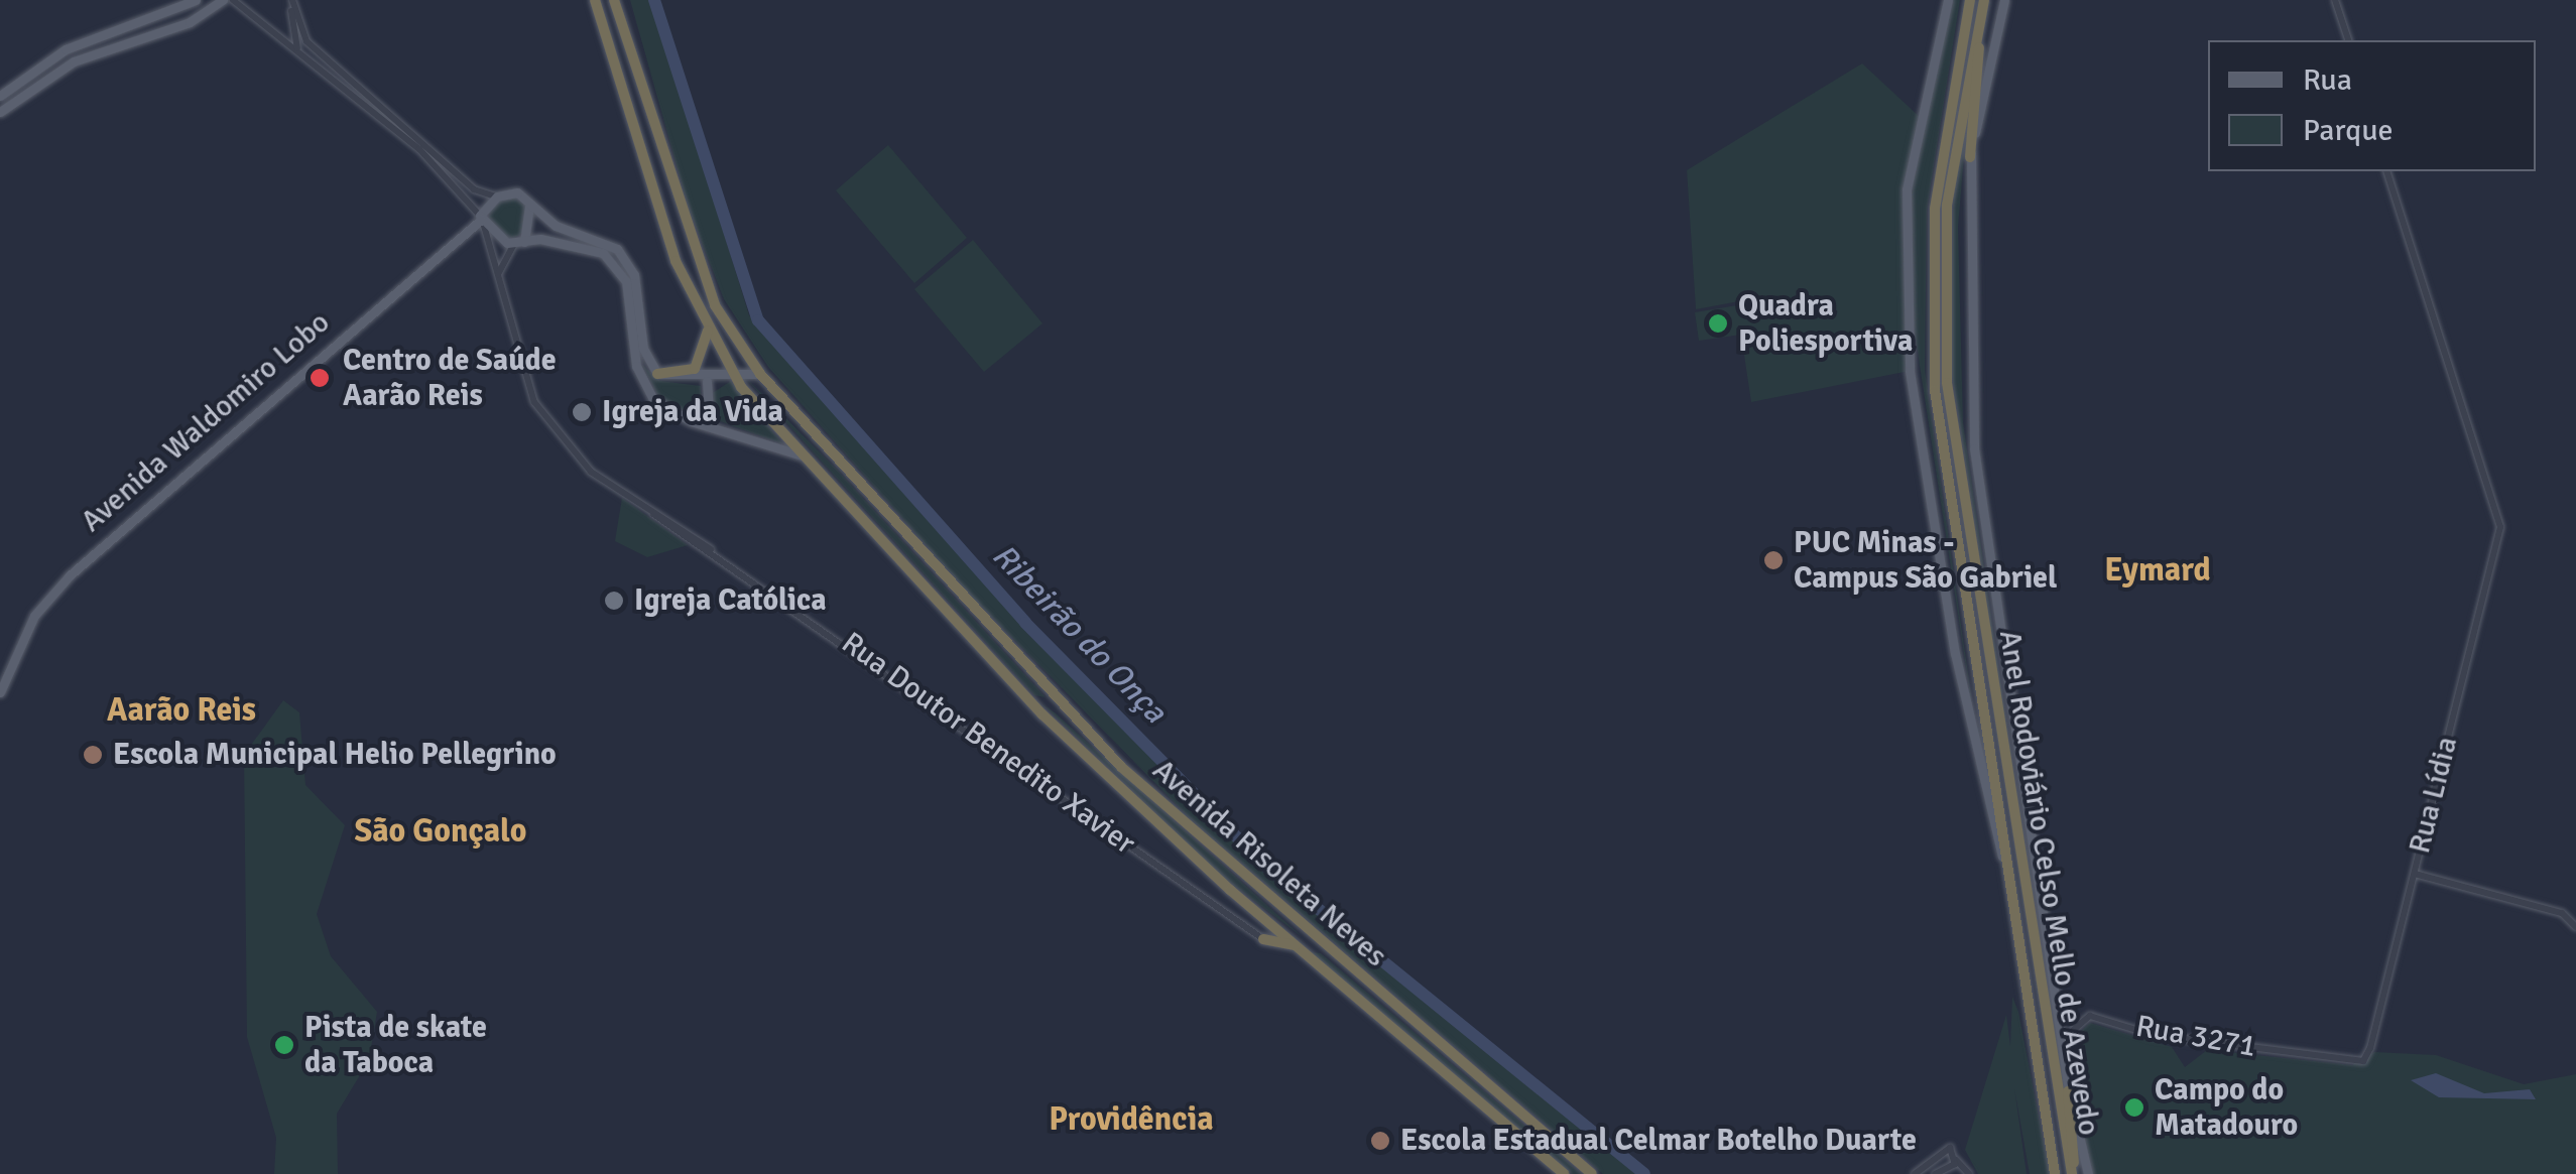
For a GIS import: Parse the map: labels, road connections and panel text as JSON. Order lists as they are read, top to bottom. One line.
{"streets":{"highway":["Avenida Risoleta Neves","Anel Rodoviário Celso Mello de Azevedo"],"main road":["Avenida Waldomiro Lobo"],"street":["Rua Doutor Benedito Xavier","Rua Lídia","Rua 3271"]},"crossings":[["Avenida Waldomiro Lobo","Rua Doutor Benedito Xavier"],["Rua Lídia","Rua 3271"],["Anel Rodoviário Celso Mello de Azevedo","Rua 3271"]],"districts":["Eymard","Aarão Reis","São Gonçalo","Providência"],"water":["Ribeirão do Onça"],"places":["Quadra Poliesportiva","Centro de Saúde Aarão Reis","Igreja da Vida","PUC Minas - Campus São Gabriel","Igreja Católica","Escola Municipal Helio Pellegrino","Pista de skate da Taboca","Campo do Matadouro","Escola Estadual Celmar Botelho Duarte"],"legend":["Rua","Parque"]}
